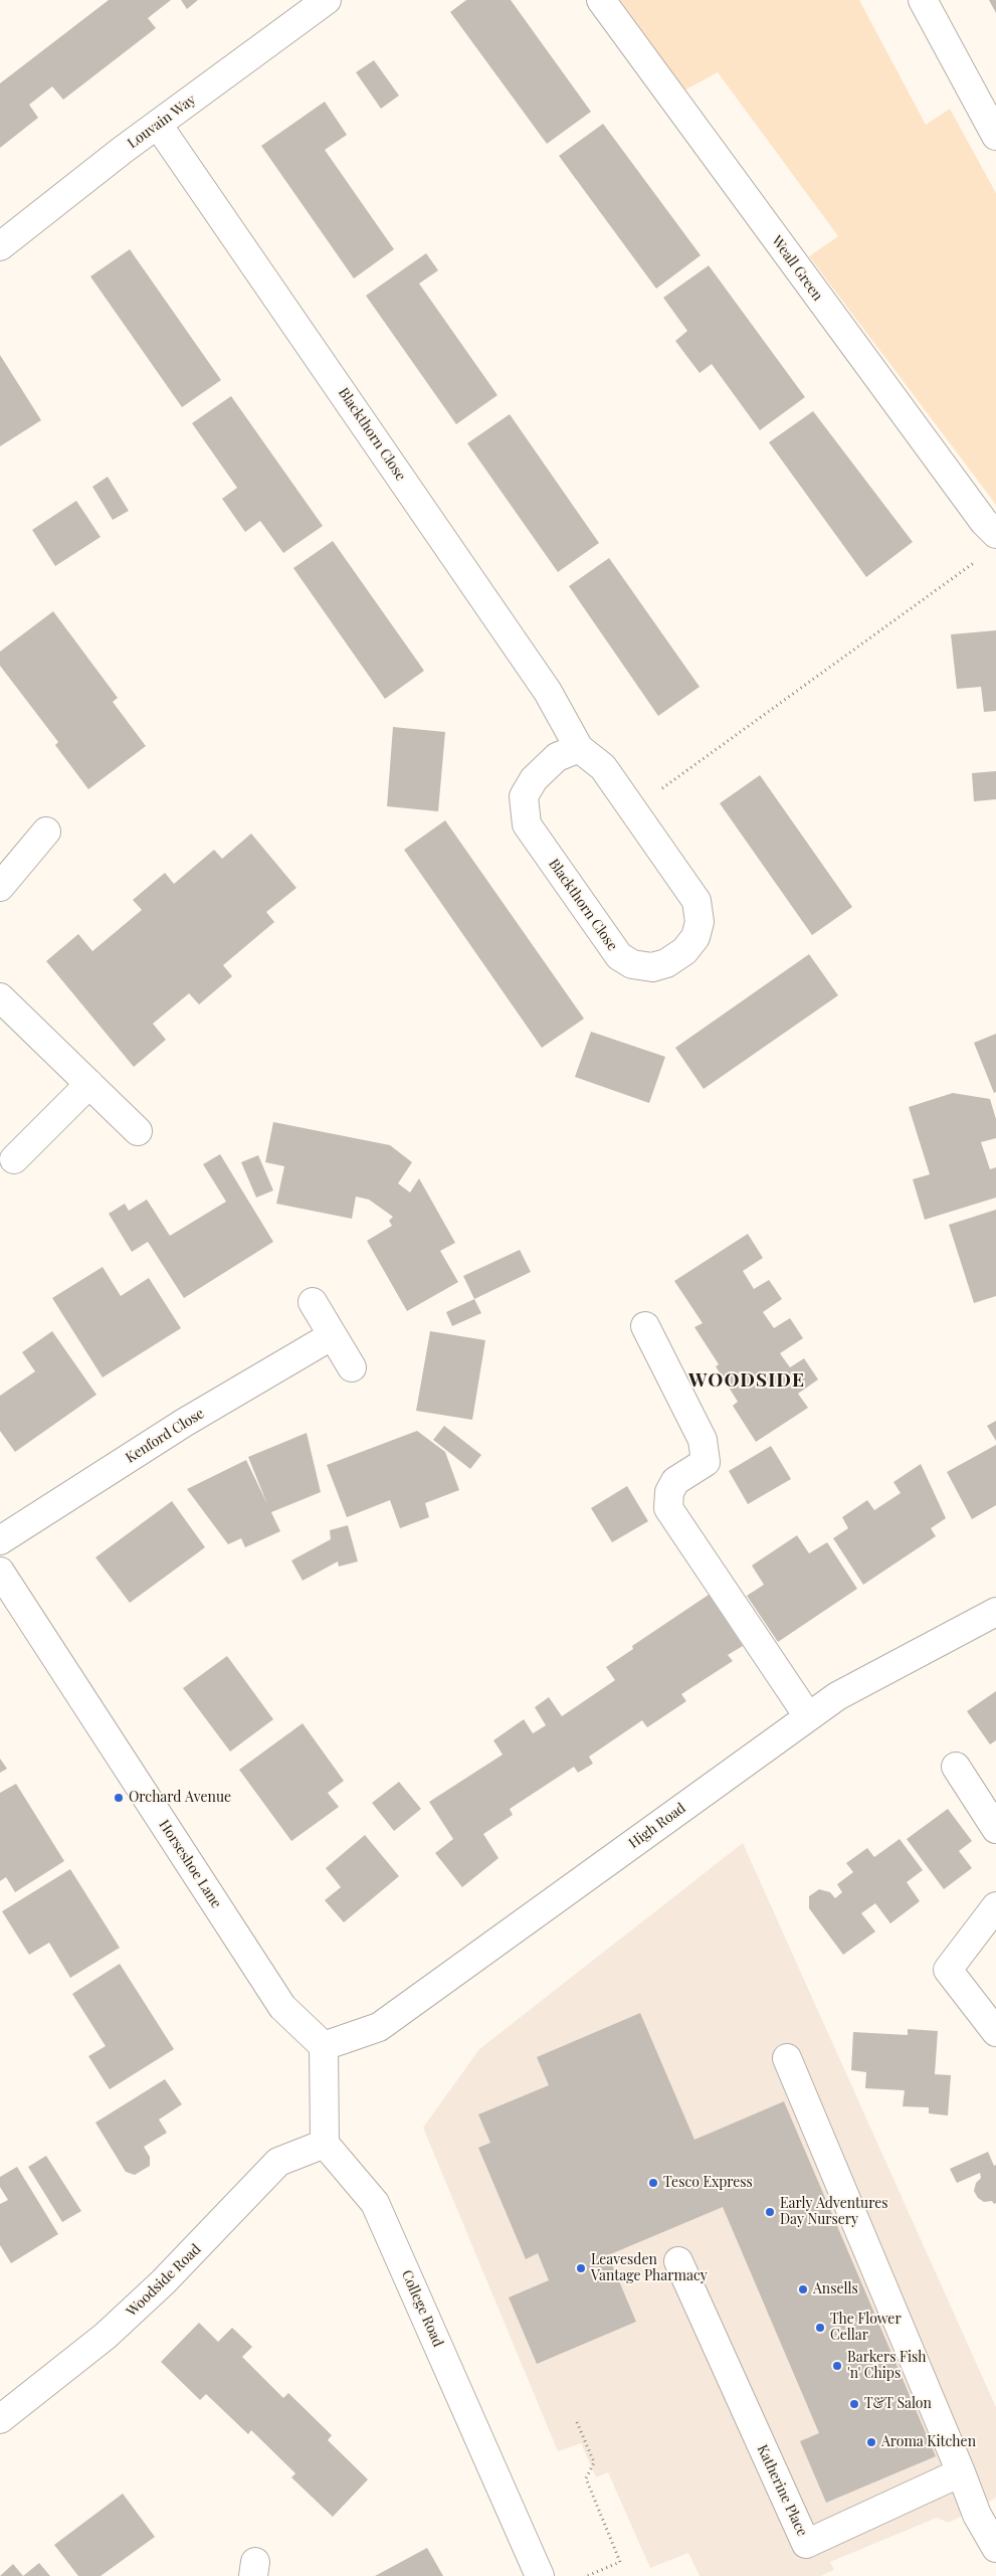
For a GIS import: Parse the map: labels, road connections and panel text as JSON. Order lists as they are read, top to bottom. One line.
{"streets":{"street":["Louvain Way","Weall Green","Blackthorn Close","Kenford Close","High Road","Horseshoe Lane","Woodside Road","College Road","Katherine Place"]},"crossings":[["Louvain Way","Blackthorn Close"],["High Road","Horseshoe Lane"],["Woodside Road","College Road"]],"districts":["WOODSIDE"],"places":["Orchard Avenue","Tesco Express","Early Adventures Day Nursery","Leavesden Vantage Pharmacy","Ansells","The Flower Cellar","Barkers Fish 'n' Chips","T&T Salon","Aroma Kitchen"]}
